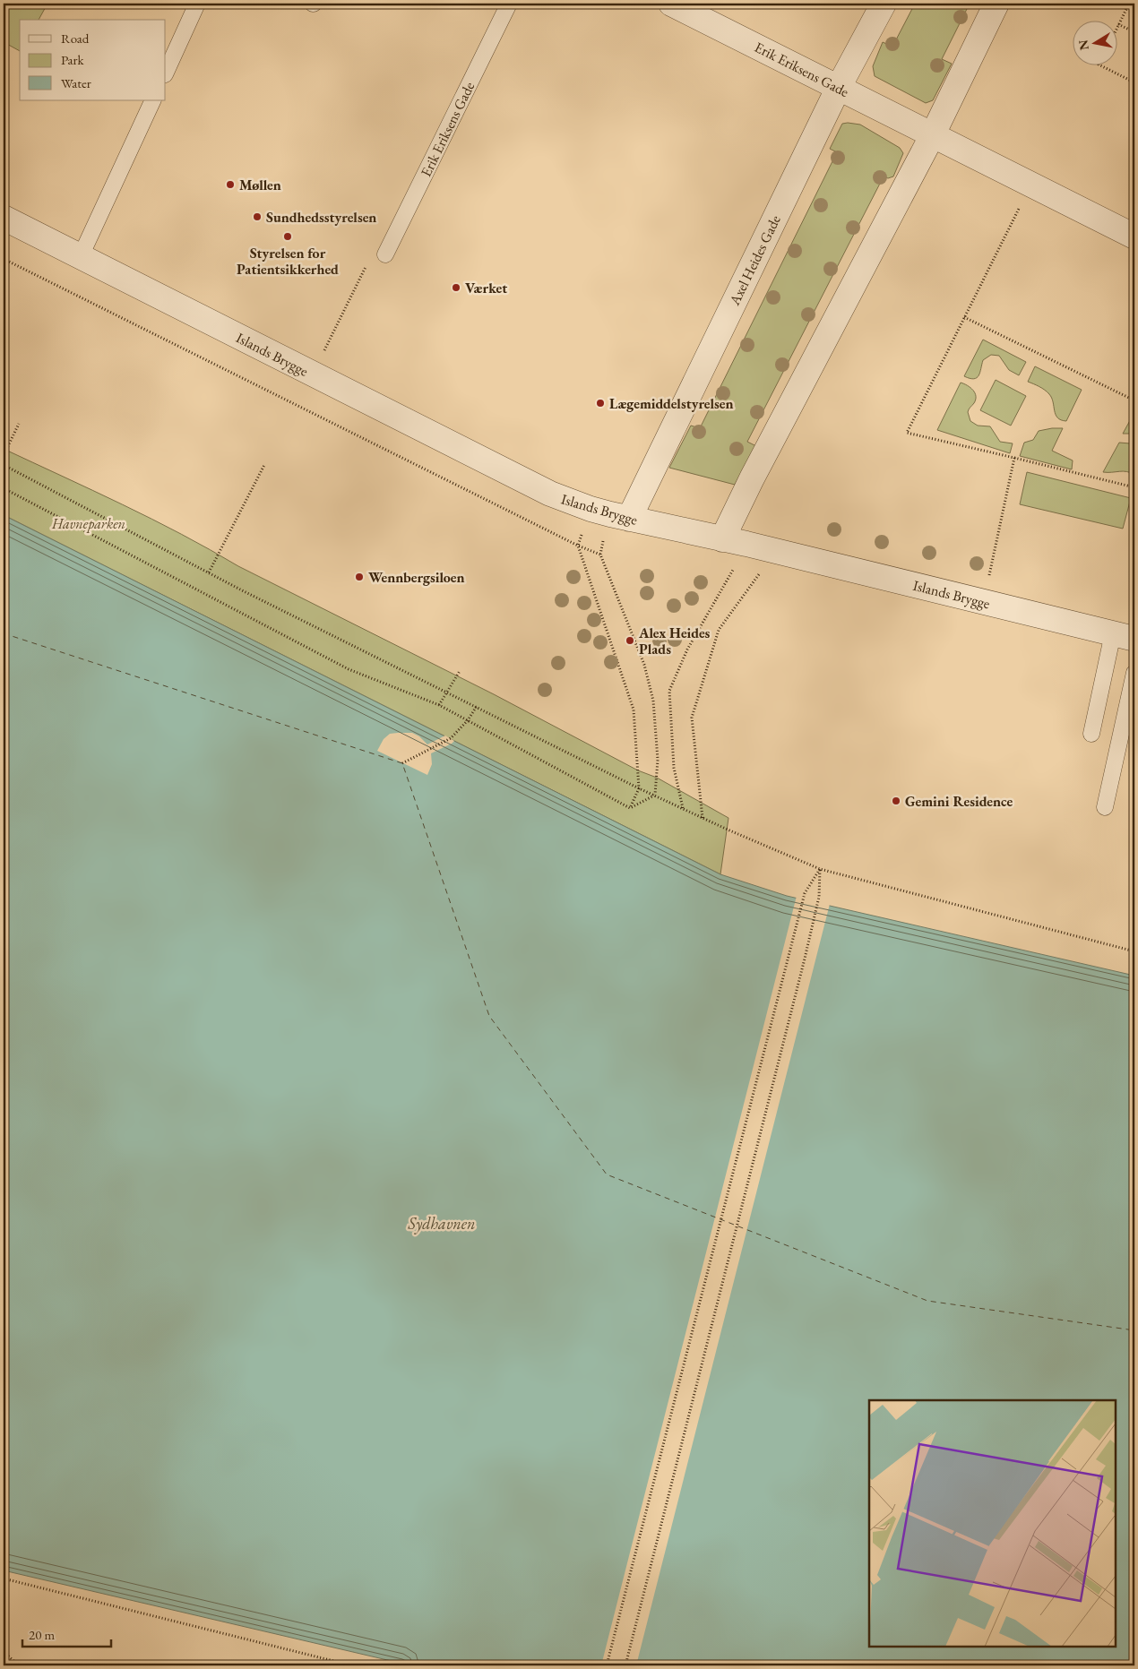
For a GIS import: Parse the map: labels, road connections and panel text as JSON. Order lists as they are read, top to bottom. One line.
{"streets":{"street":["Erik Eriksens Gade","Axel Heides Gade","Islands Brygge"]},"crossings":[["Erik Eriksens Gade","Axel Heides Gade"],["Axel Heides Gade","Islands Brygge"]],"water":["Sydhavnen"],"parks":["Havneparken"],"places":["Møllen","Sundhedsstyrelsen","Styrelsen for Patientsikkerhed","Værket","Lægemiddelstyrelsen","Wennbergsiloen","Alex Heides Plads","Gemini Residence"],"legend":["Road","Park","Water"],"scale_bar":"20 m","north":"left"}
